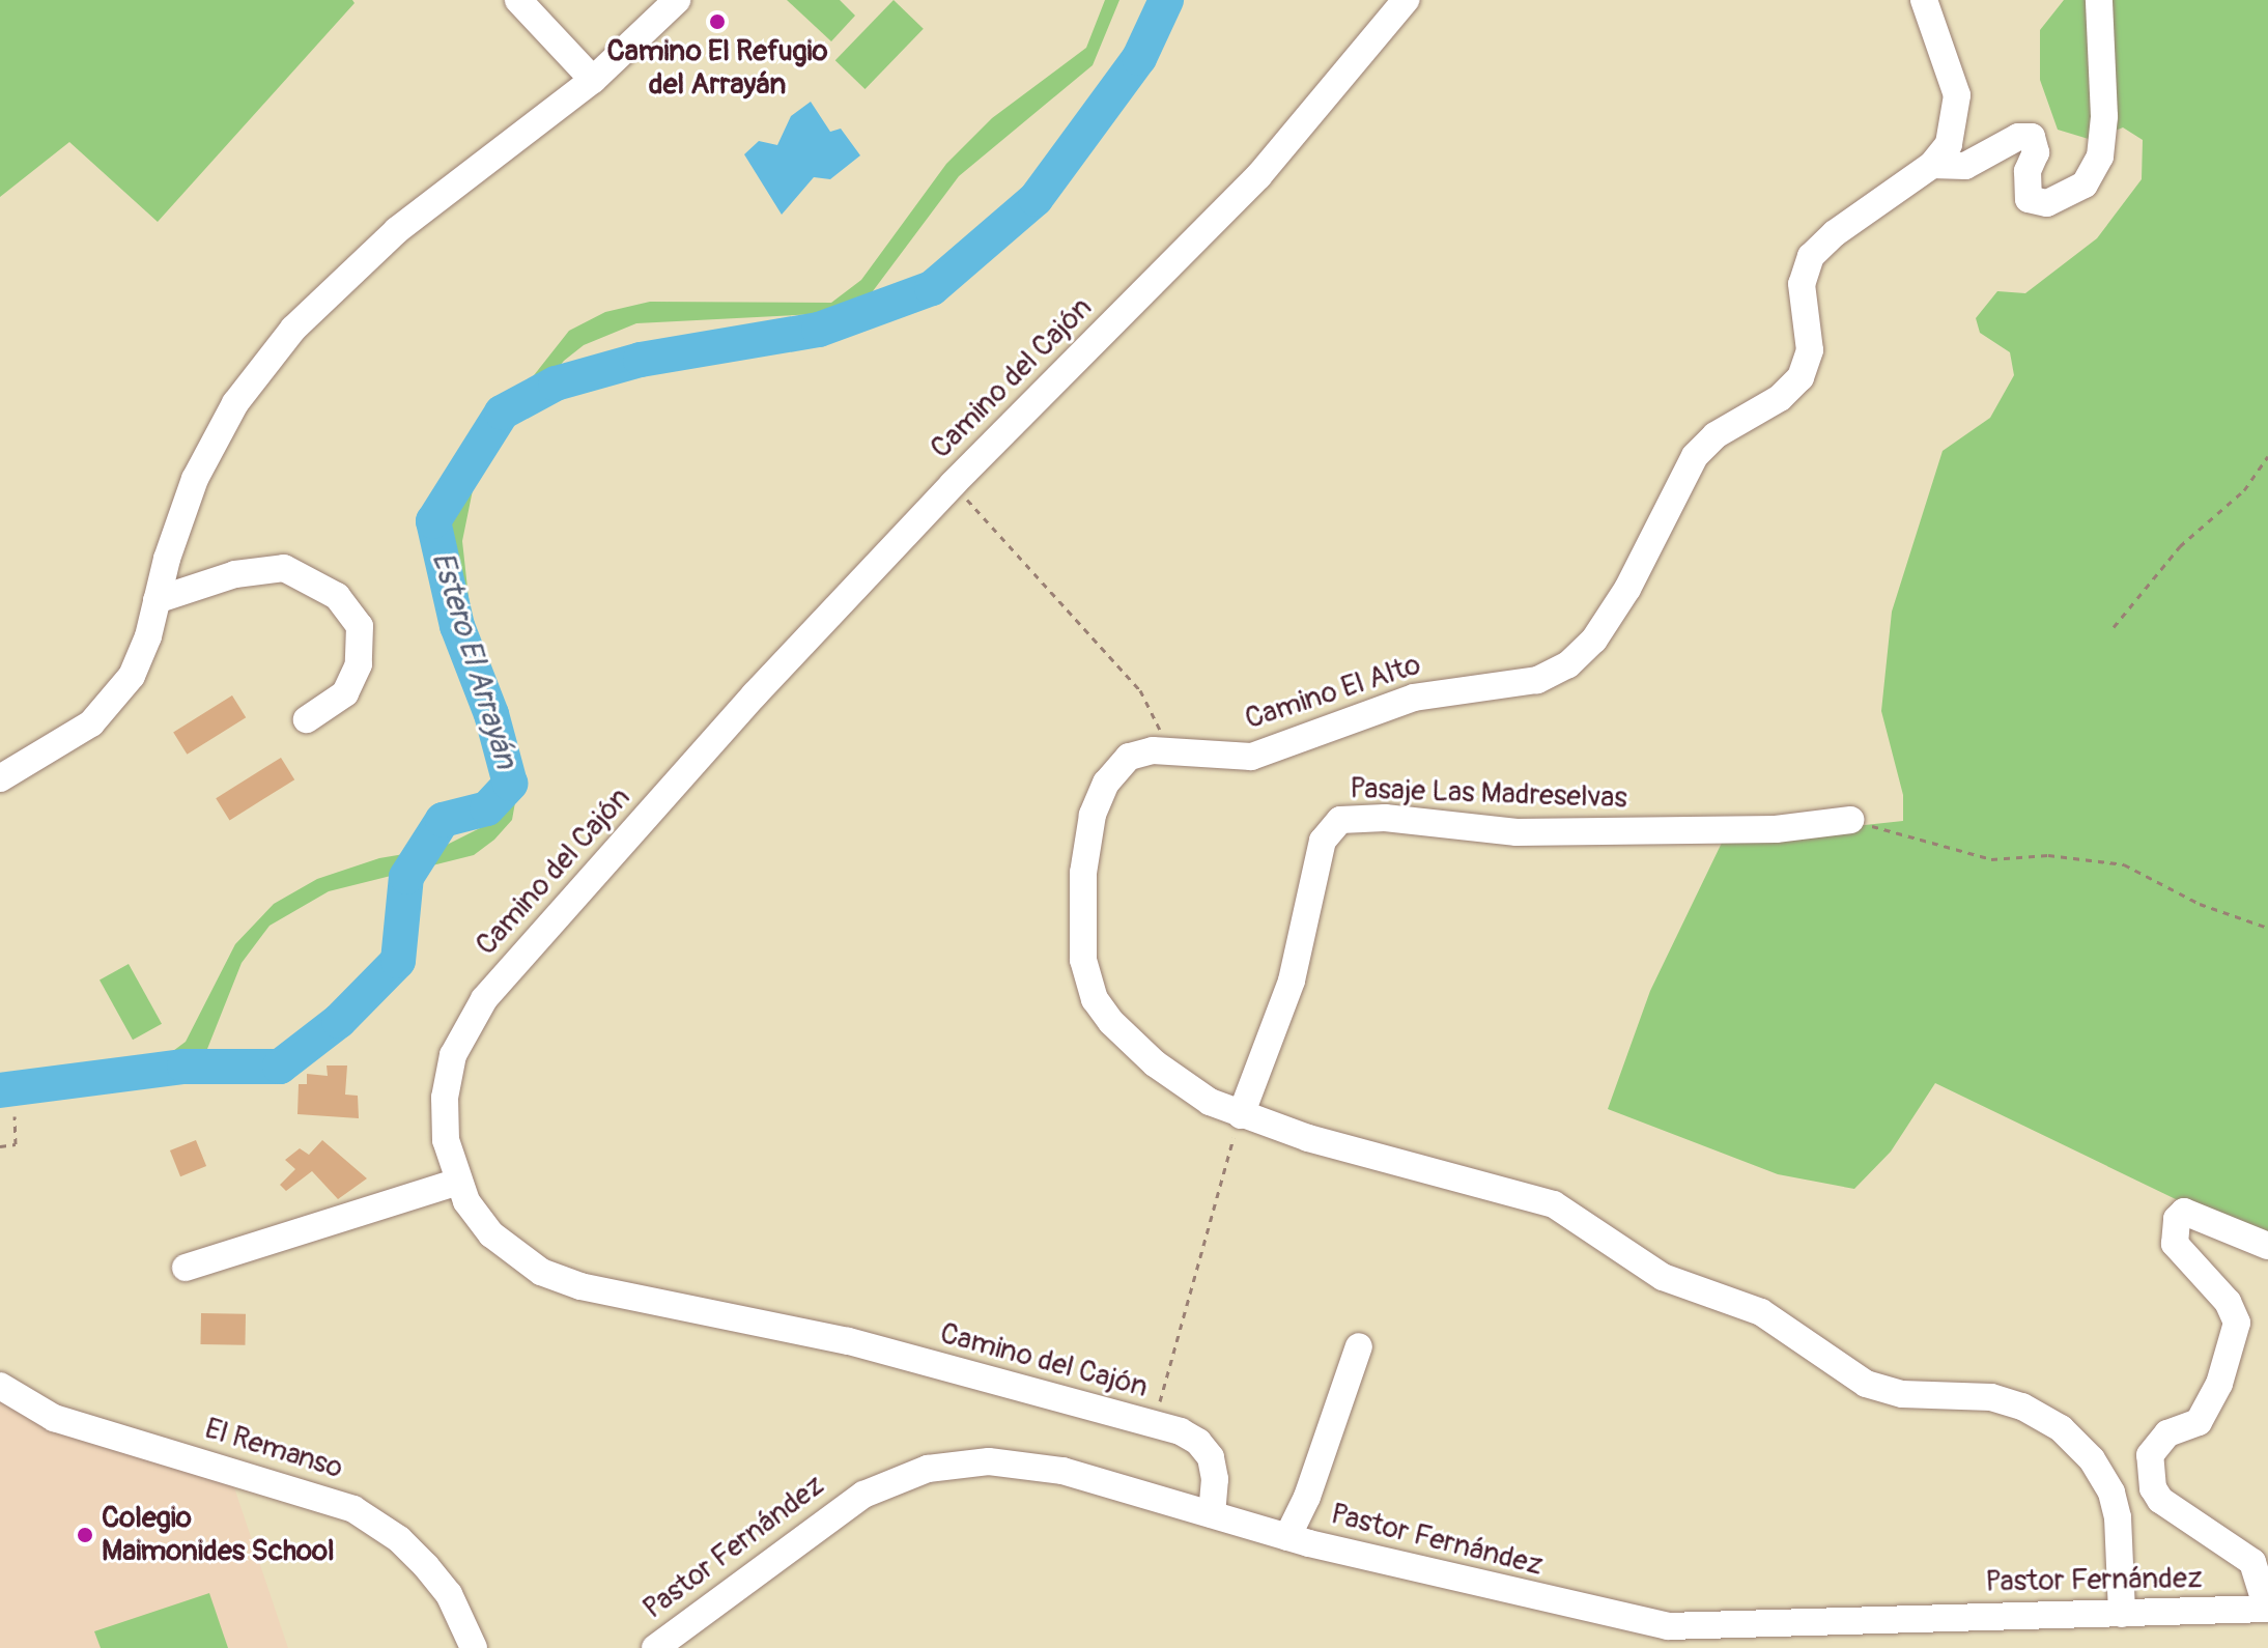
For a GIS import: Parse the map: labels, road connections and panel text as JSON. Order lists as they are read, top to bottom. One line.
{"streets":{"street":["Camino del Cajón","Camino El Alto","Pasaje Las Madreselvas","El Remanso","Pastor Fernández"]},"crossings":[["Camino del Cajón","Pastor Fernández"],["Camino El Alto","Pasaje Las Madreselvas"],["Camino El Alto","Pastor Fernández"]],"water":["Estero El Arrayán"],"places":["Camino El Refugio del Arrayán","Colegio Maimonides School"]}
